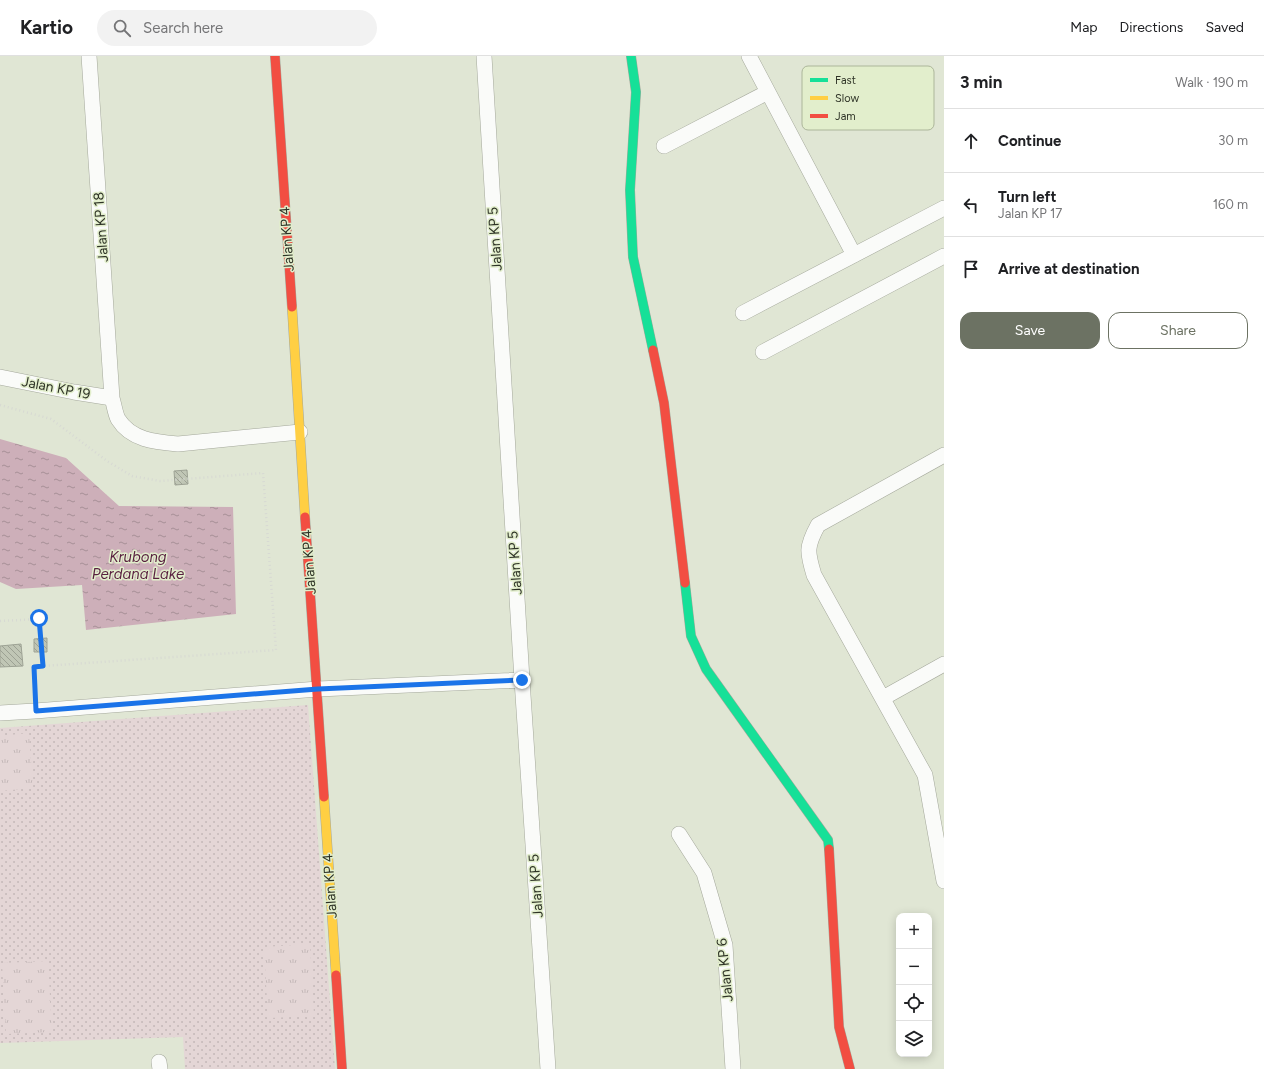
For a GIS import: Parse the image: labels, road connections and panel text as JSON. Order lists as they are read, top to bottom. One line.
{"streets":{"street":["Jalan KP 18","Jalan KP 4","Jalan KP 5","Jalan KP 19","Jalan KP 6"]},"crossings":[["Jalan KP 18","Jalan KP 4"],["Jalan KP 18","Jalan KP 19"]],"water":["Krubong Perdana Lake"],"legend":["Fast","Slow","Jam"],"page":{"header":"Kartio","search":"Search here","nav":["Map","Directions","Saved"],"heading":["3 min","Walk · 190 m"],"list":[["Continue","30 m"],["Turn left","Jalan KP 17","160 m"],"Arrive at destination"],"buttons":["Save","Share"],"map_buttons":["+","−"]}}
